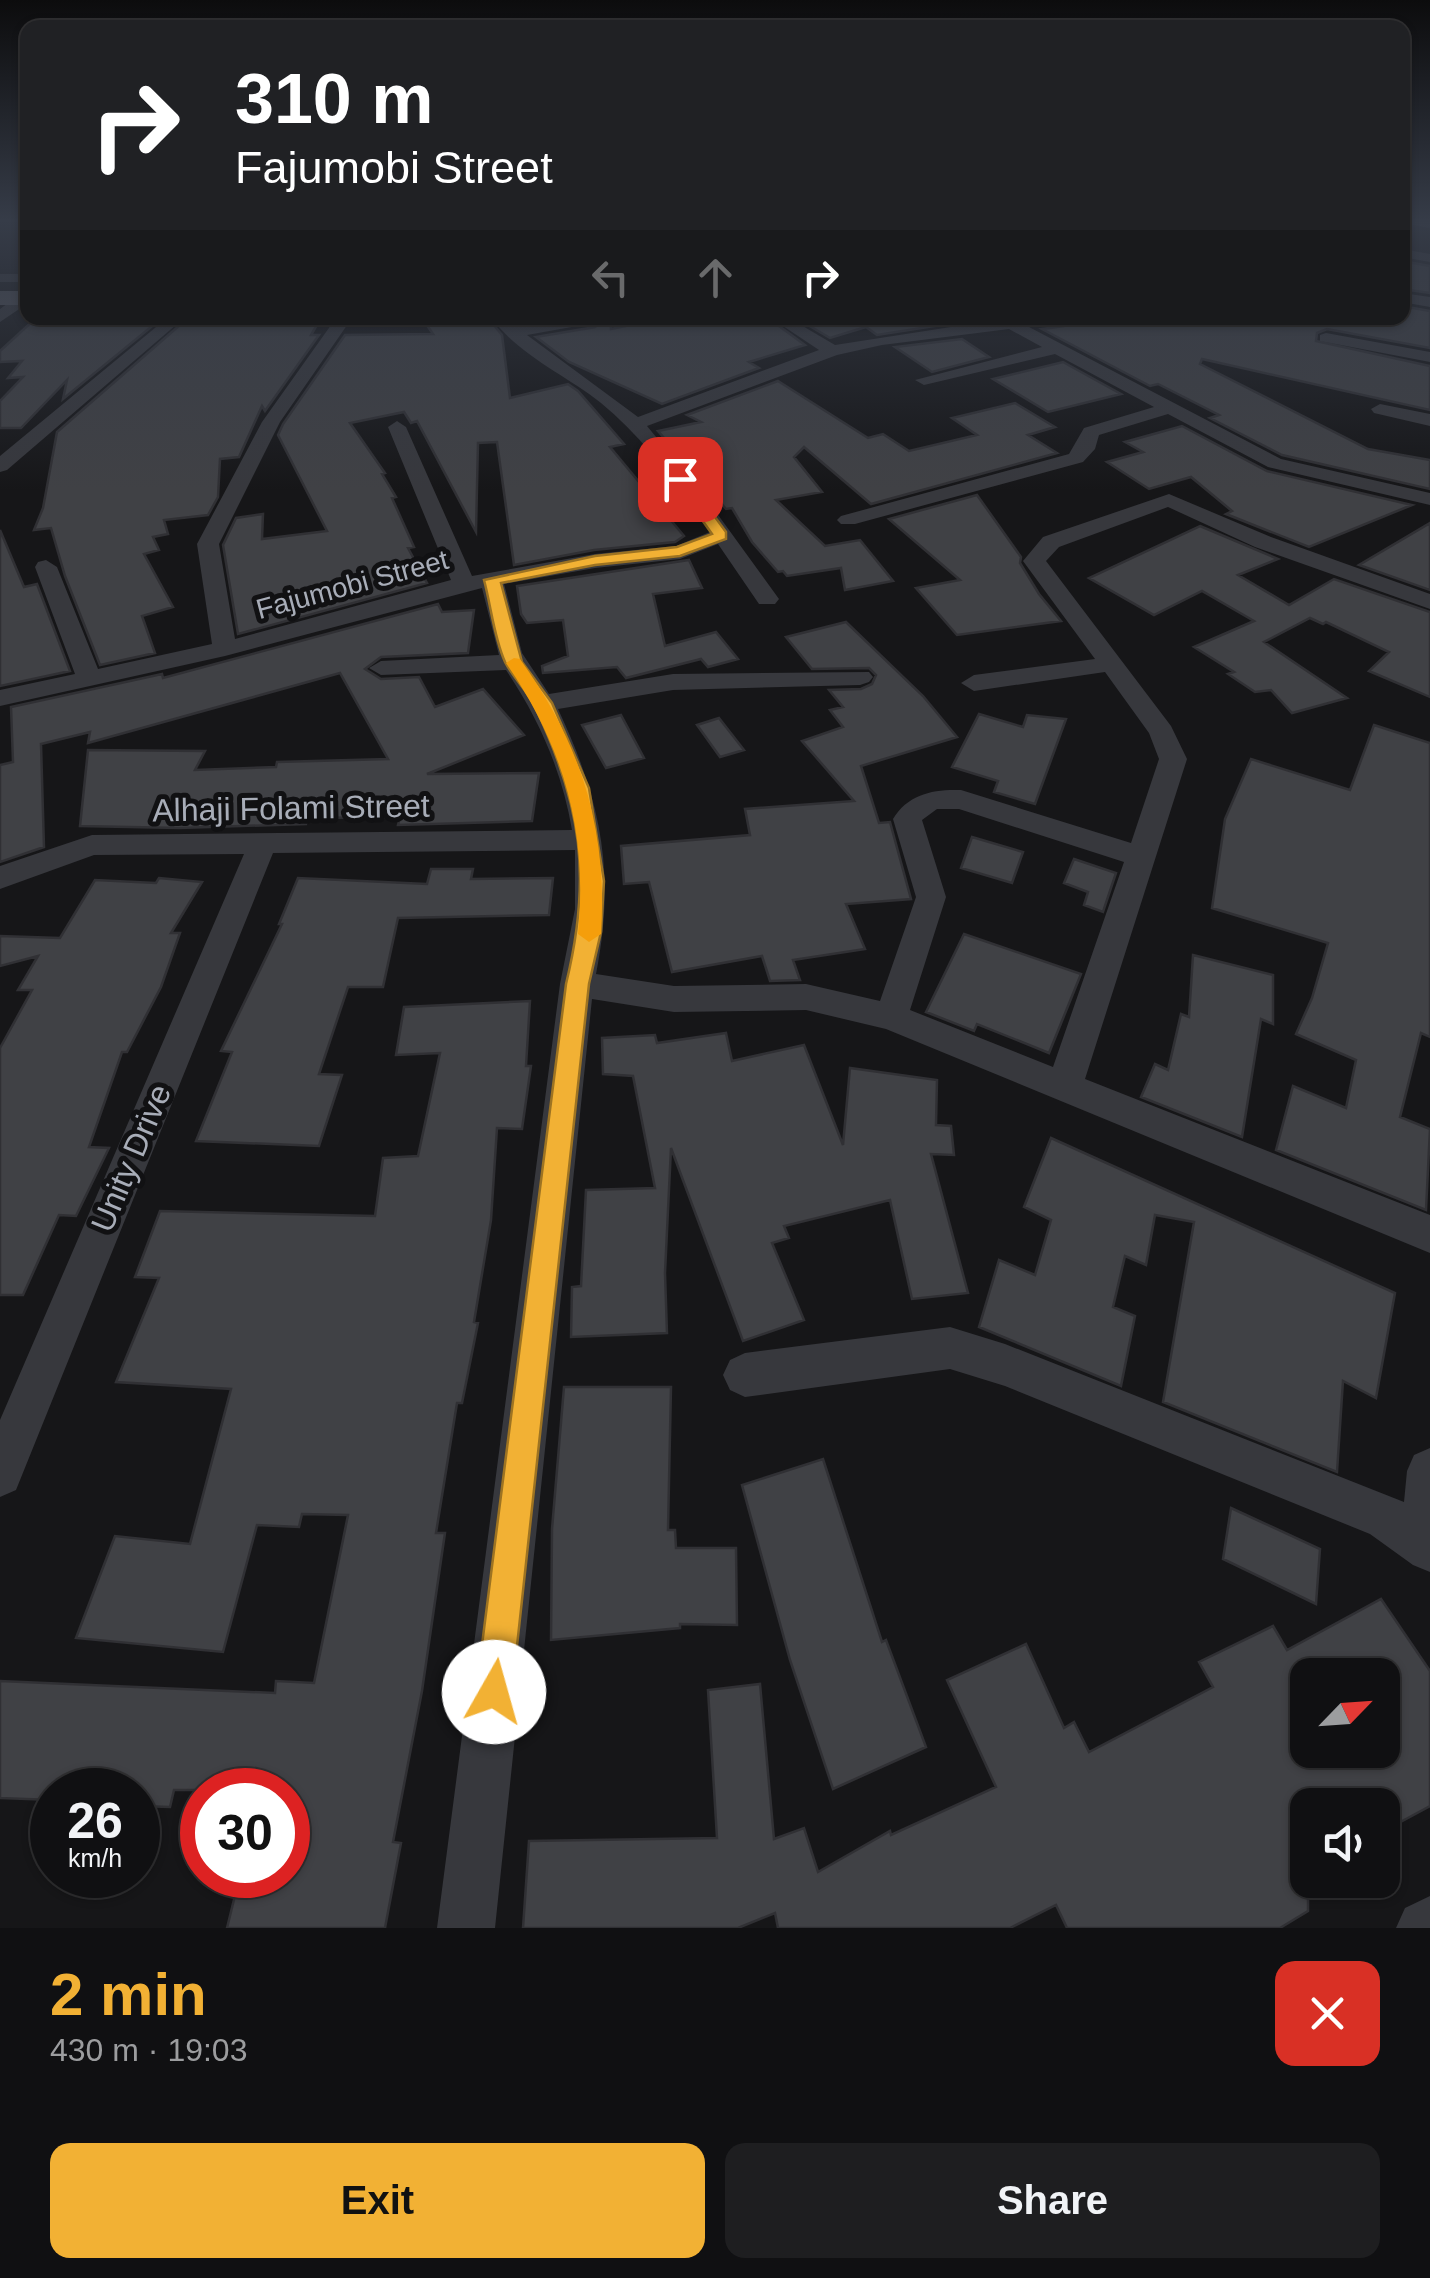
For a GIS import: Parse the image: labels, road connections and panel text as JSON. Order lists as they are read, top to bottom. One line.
{"streets":{"street":["Fajumobi Street","Alhaji Folami Street","Unity Drive"]},"crossings":[["Alhaji Folami Street","Unity Drive"]],"north":"top right","page":{"turn":["310 m","Fajumobi Street"],"speed":"26 km/h","limit":"30","heading":["2 min","430 m · 19:03"],"buttons":["Exit","Share"]}}
